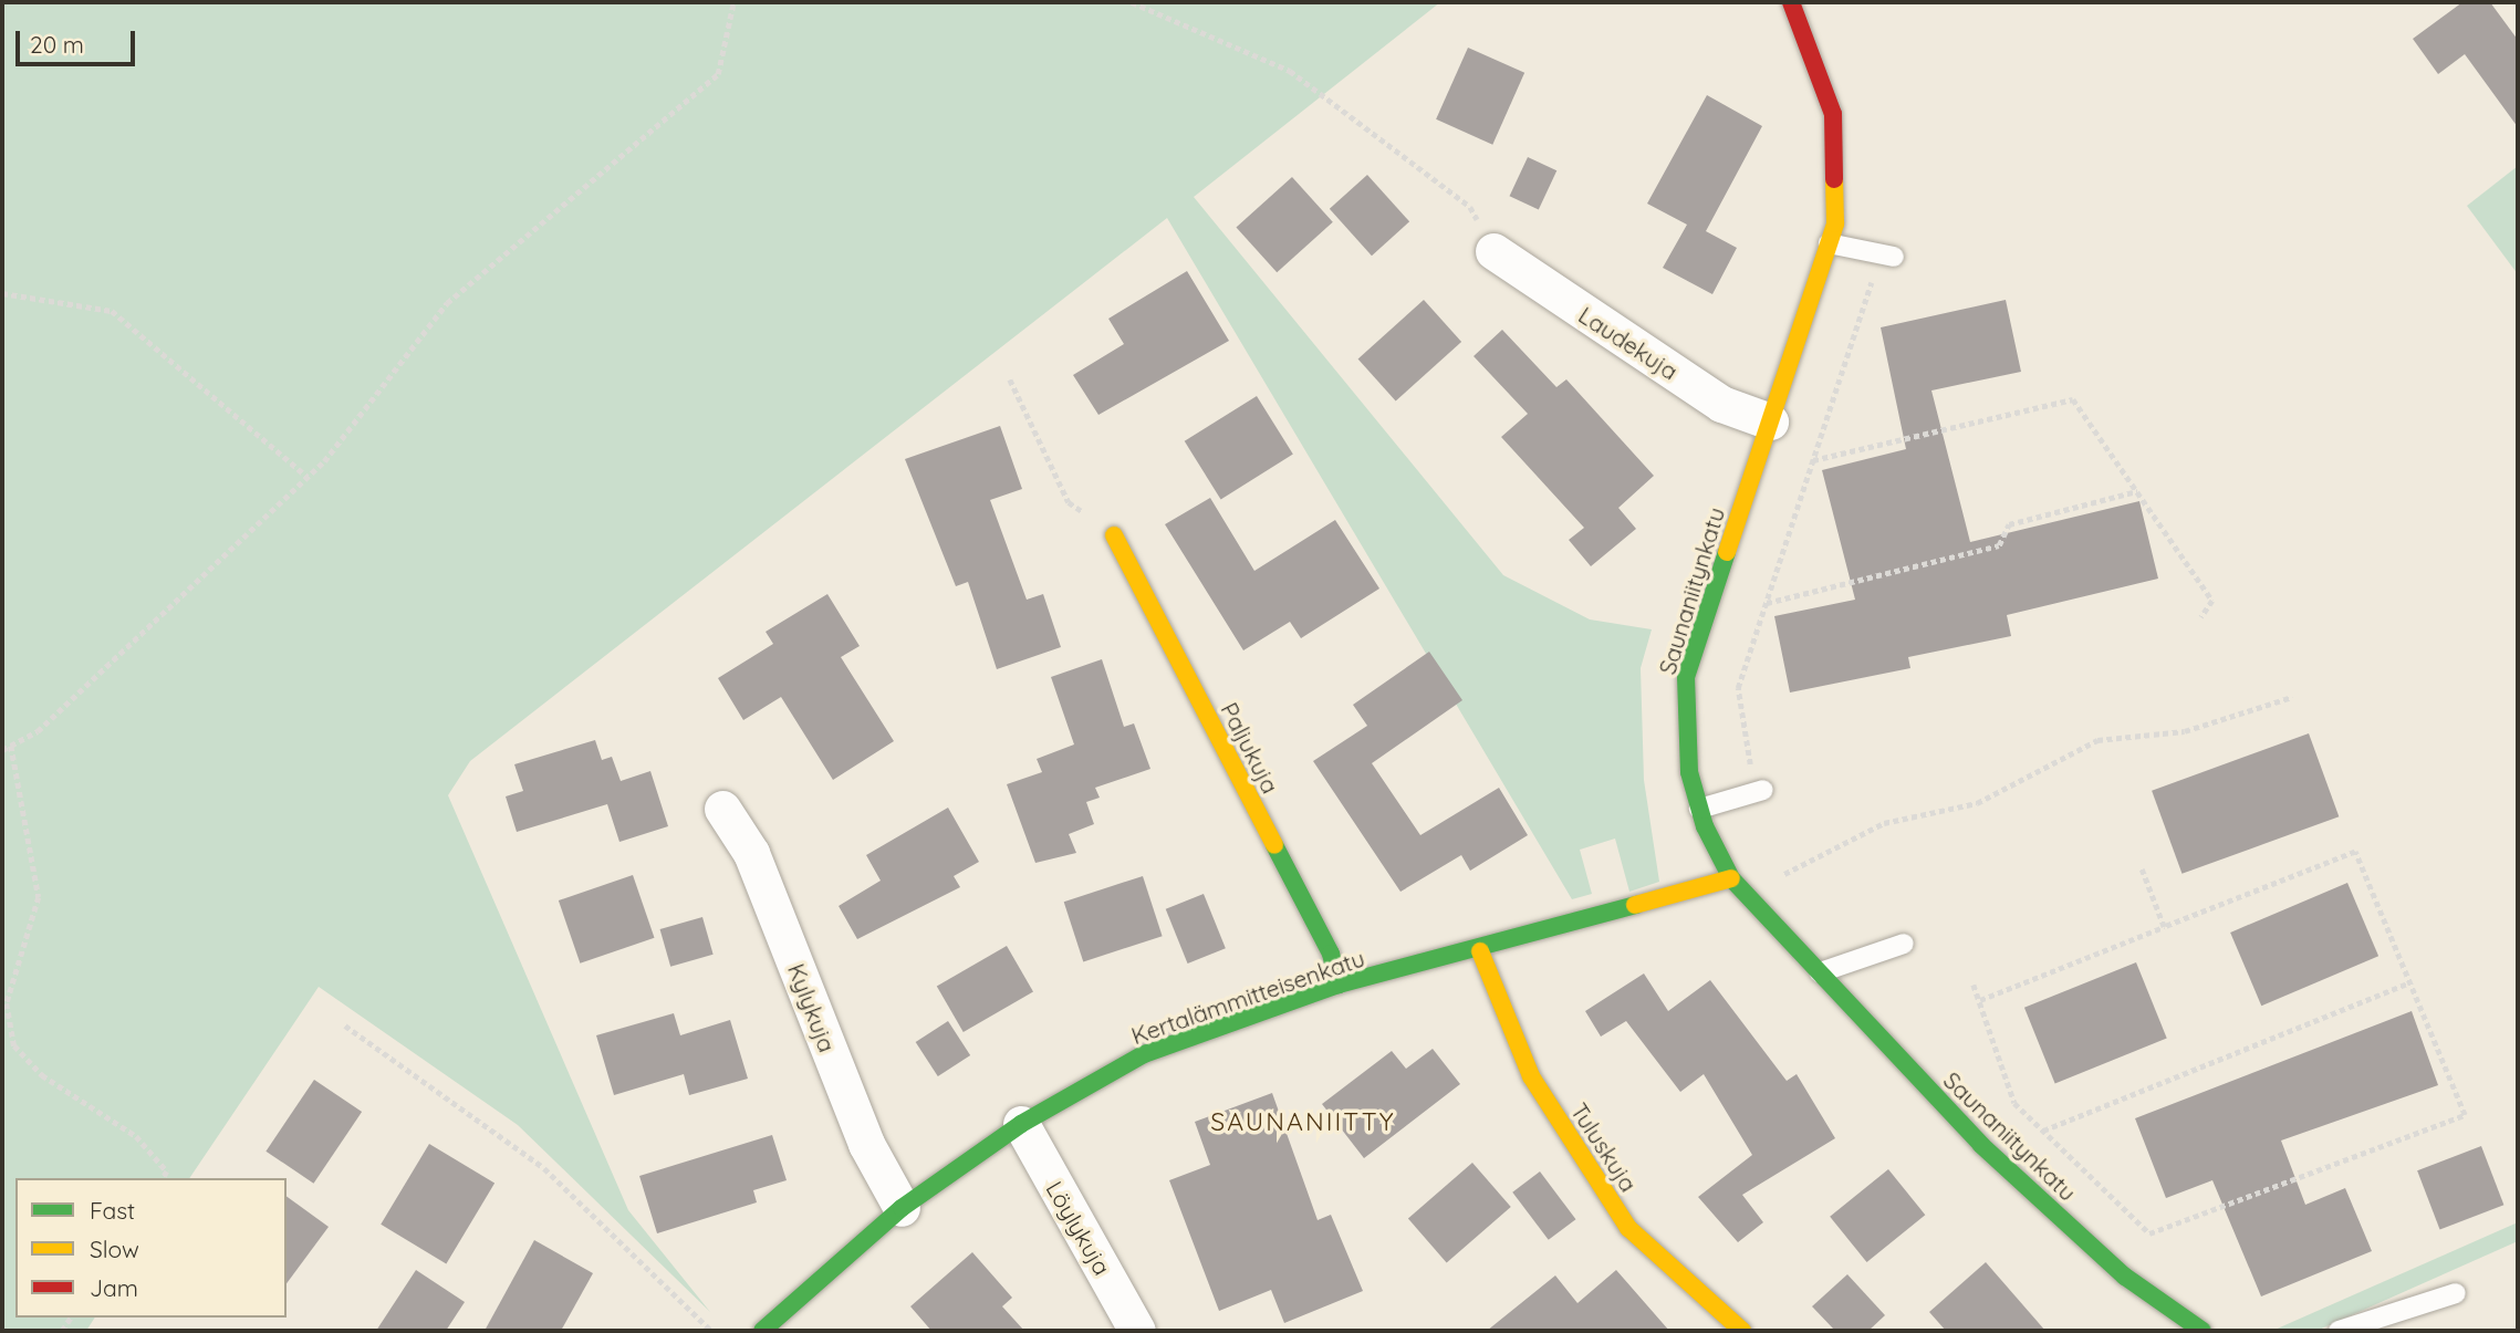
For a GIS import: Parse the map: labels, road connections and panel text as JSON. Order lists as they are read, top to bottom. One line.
{"streets":{"street":["Laudekuja","Saunaniitynkatu","Paljukuja","Kertalämmitteisenkatu","Kylykuja","Tuluskuja","Löylykuja"]},"crossings":[["Laudekuja","Saunaniitynkatu"],["Saunaniitynkatu","Kertalämmitteisenkatu"],["Paljukuja","Kertalämmitteisenkatu"],["Kertalämmitteisenkatu","Kylykuja"],["Kertalämmitteisenkatu","Tuluskuja"],["Kertalämmitteisenkatu","Löylykuja"]],"districts":["SAUNANIITTY"],"legend":["Fast","Slow","Jam"],"scale_bar":"20 m"}
